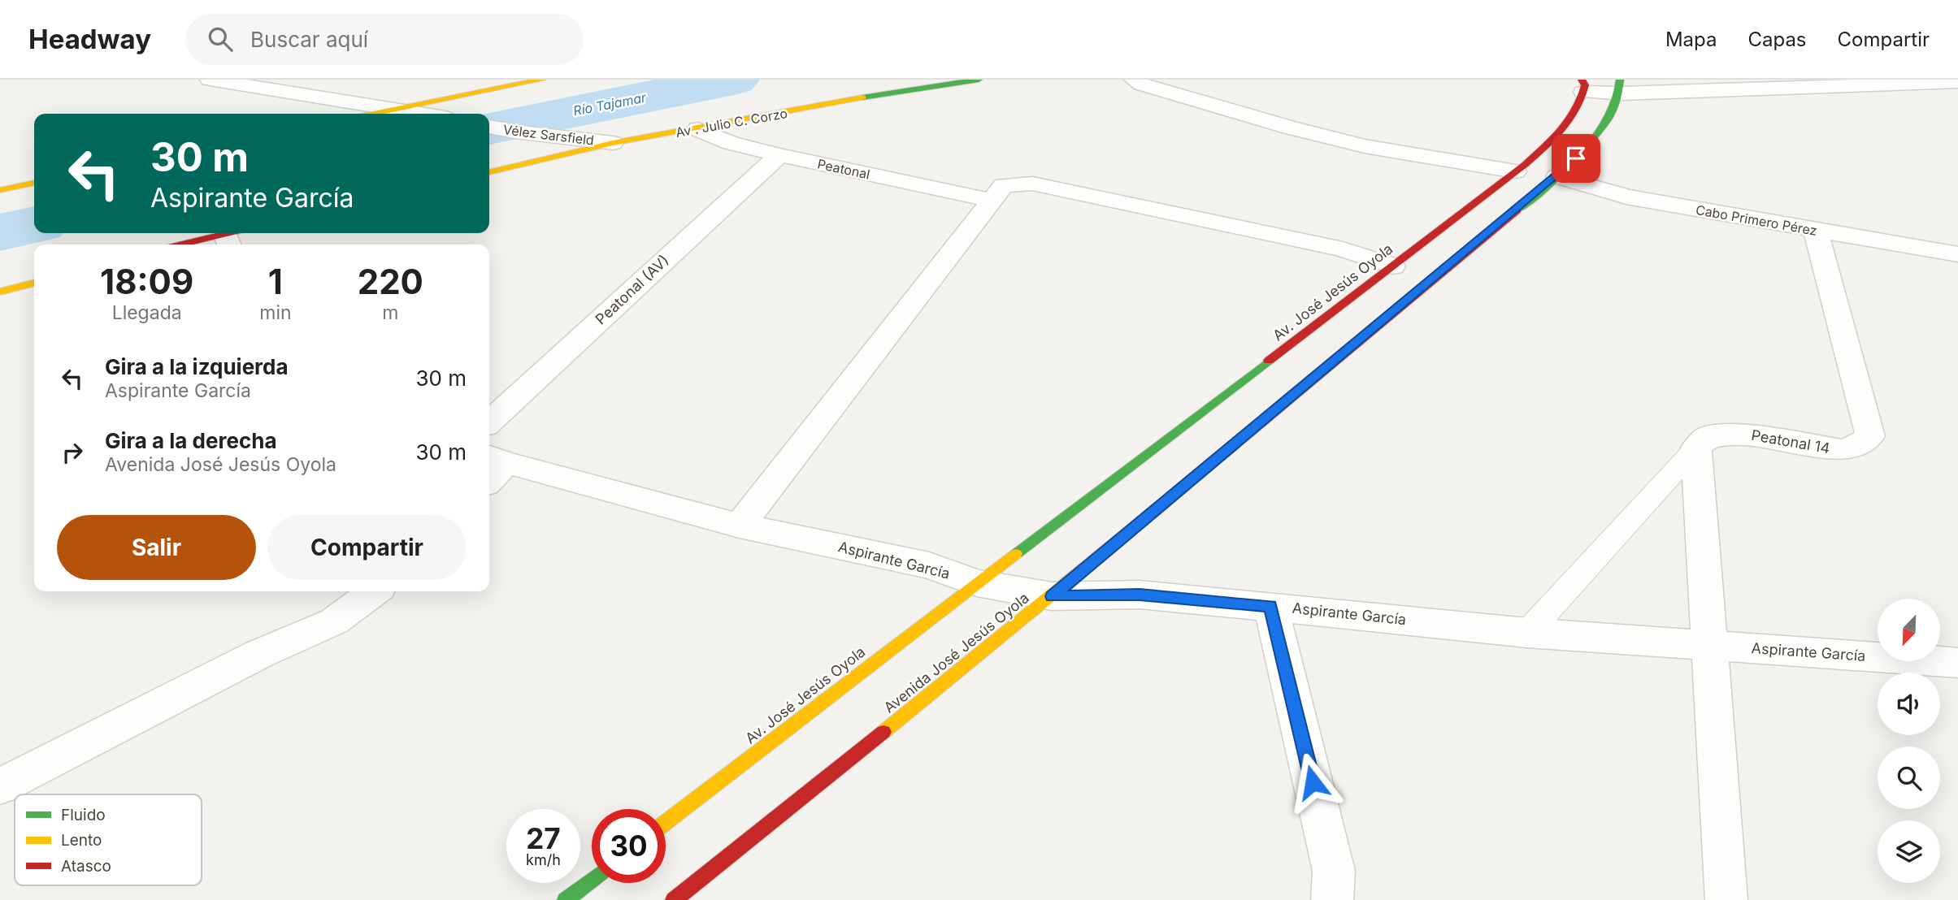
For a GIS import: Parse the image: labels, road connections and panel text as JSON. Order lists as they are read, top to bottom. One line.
{"streets":{"street":["Av . Julio C. Corzo","Vélez Sarsfield","Peatonal","Cabo Primero Pérez","Peatonal (AV)","Av. José Jesús Oyola","Peatonal 14","Aspirante García","Avenida José Jesús Oyola"]},"crossings":[["Av . Julio C. Corzo","Vélez Sarsfield"],["Av . Julio C. Corzo","Peatonal"],["Peatonal","Peatonal (AV)"],["Cabo Primero Pérez","Peatonal 14"],["Cabo Primero Pérez","Avenida José Jesús Oyola"],["Av. José Jesús Oyola","Aspirante García"],["Aspirante García","Avenida José Jesús Oyola"]],"water":["Río Tajamar"],"legend":["Fluido","Lento","Atasco"],"north":"bottom left","page":{"header":"Headway","search":"Buscar aquí","nav":["Mapa","Capas","Compartir"],"turn":["30 m","Aspirante García"],"eta":["18:09","Llegada","1","min","220","m"],"list":[{"name":"Gira a la izquierda","note":"Aspirante García","value":"30 m"},{"name":"Gira a la derecha","note":"Avenida José Jesús Oyola","value":"30 m"}],"buttons":["Salir","Compartir"],"speed":"27 km/h","limit":"30"}}
